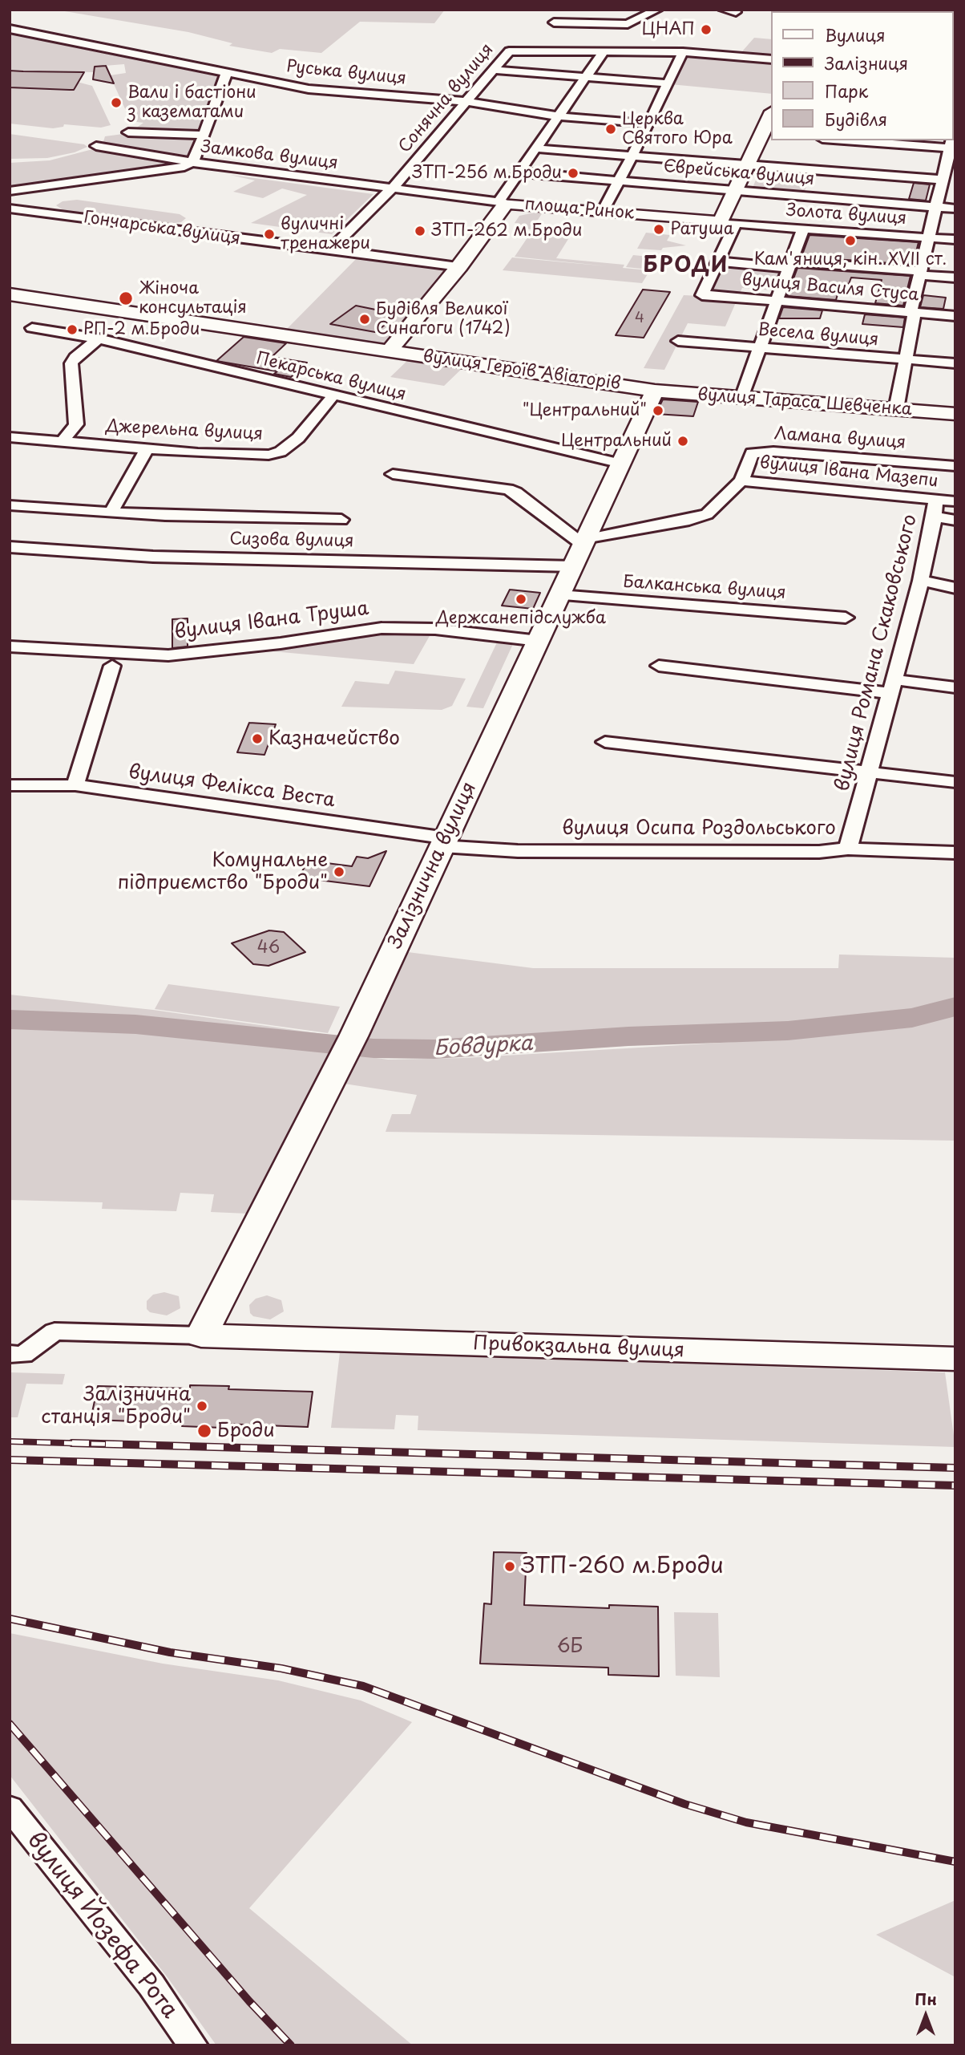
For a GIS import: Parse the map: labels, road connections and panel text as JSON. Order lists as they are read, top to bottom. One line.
{"streets":{"main road":["площа Ринок","вулиця Героїв Авіаторів","вулиця Тараса Шевченка","Залізнична вулиця","Привокзальна вулиця"],"street":["Руська вулиця","Сонячна вулиця","Замкова вулиця","Єврейська вулиця","Золота вулиця","Гончарська вулиця","вулиця Василя Стуса","Весела вулиця","Пекарська вулиця","Джерельна вулиця","Ламана вулиця","вулиця Івана Мазепи","Сизова вулиця","Балканська вулиця","вулиця Івана Труша","вулиця Романа Скаковського","вулиця Фелікса Веста","вулиця Осипа Роздольського","вулиця Йозефа Рота"]},"crossings":[["Руська вулиця","Сонячна вулиця"],["Сонячна вулиця","Замкова вулиця"],["Сонячна вулиця","площа Ринок"],["Сонячна вулиця","Гончарська вулиця"],["Замкова вулиця","площа Ринок"],["площа Ринок","Золота вулиця"],["площа Ринок","Гончарська вулиця"],["вулиця Героїв Авіаторів","вулиця Тараса Шевченка"],["вулиця Героїв Авіаторів","Залізнична вулиця"],["Пекарська вулиця","Джерельна вулиця"],["Пекарська вулиця","Залізнична вулиця"],["вулиця Тараса Шевченка","Залізнична вулиця"],["Ламана вулиця","вулиця Івана Мазепи"],["вулиця Івана Мазепи","вулиця Романа Скаковського"],["вулиця Івана Мазепи","Залізнична вулиця"],["Сизова вулиця","Залізнична вулиця"],["Балканська вулиця","Залізнична вулиця"],["вулиця Івана Труша","Залізнична вулиця"],["вулиця Романа Скаковського","вулиця Осипа Роздольського"],["вулиця Фелікса Веста","вулиця Осипа Роздольського"],["вулиця Фелікса Веста","Залізнична вулиця"],["вулиця Осипа Роздольського","Залізнична вулиця"],["Залізнична вулиця","Привокзальна вулиця"]],"districts":["БРОДИ"],"water":["Бовдурка"],"places":["ЦНАП","Вали і бастіони з казематами","Церква Святого Юра","ЗТП-256 м.Броди","Ратуша","ЗТП-262 м.Броди","вуличні тренажери","Кам'яниця, кін. XVII ст.","Жіноча консультація","Будівля Великої Синагоги (1742)","РП-2 м.Броди","\"Центральний\"","Центральний","Держсанепідслужба","Казначейство","Комунальне підприємство \"Броди\"","Залізнична станція \"Броди\"","Броди","ЗТП-260 м.Броди"],"house_numbers":["4","46","6Б"],"legend":["Вулиця","Залізниця","Парк","Будівля"],"north":"top"}
